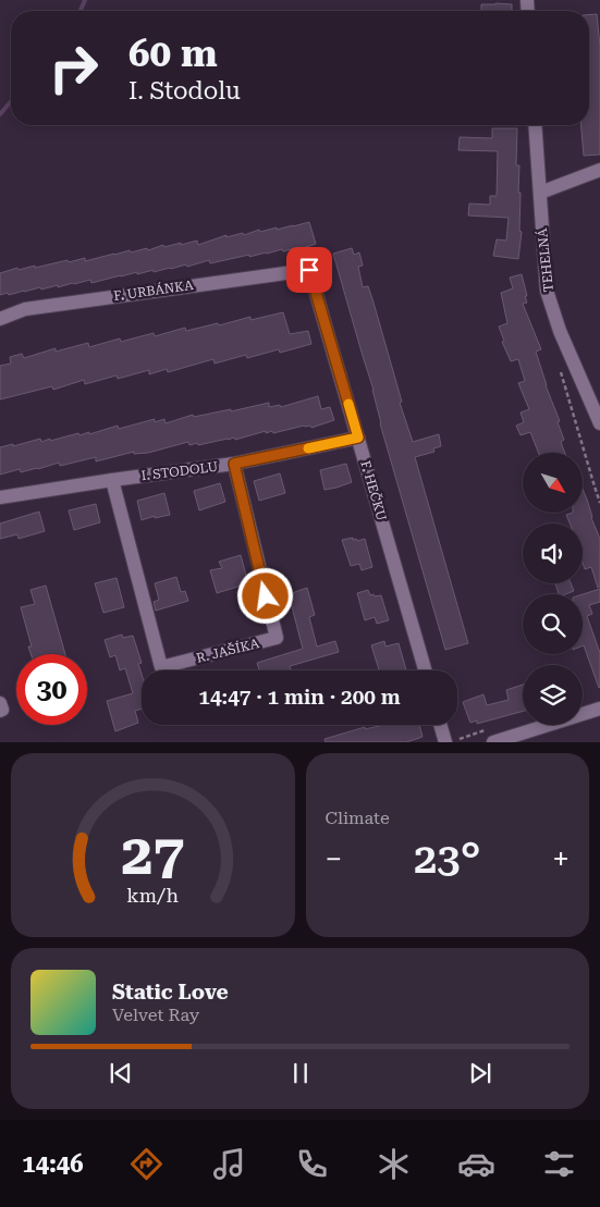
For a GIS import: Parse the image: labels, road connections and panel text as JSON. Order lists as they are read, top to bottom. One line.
{"streets":{"street":["TEHELNÁ","F. URBÁNKA","I. STODOLU","F. HEČKU","R. JAŠÍKA"]},"crossings":[["F. URBÁNKA","F. HEČKU"],["I. STODOLU","F. HEČKU"],["I. STODOLU","R. JAŠÍKA"]],"north":"bottom right","page":{"turn":["60 m","I. Stodolu"],"limit":"30","trip":"14:47 · 1 min · 200 m","tile":"Climate","heat":["−","23°","+"],"song":["Static Love","Velvet Ray"],"tabs":"14:46","gauge":["27","km/h"]}}
